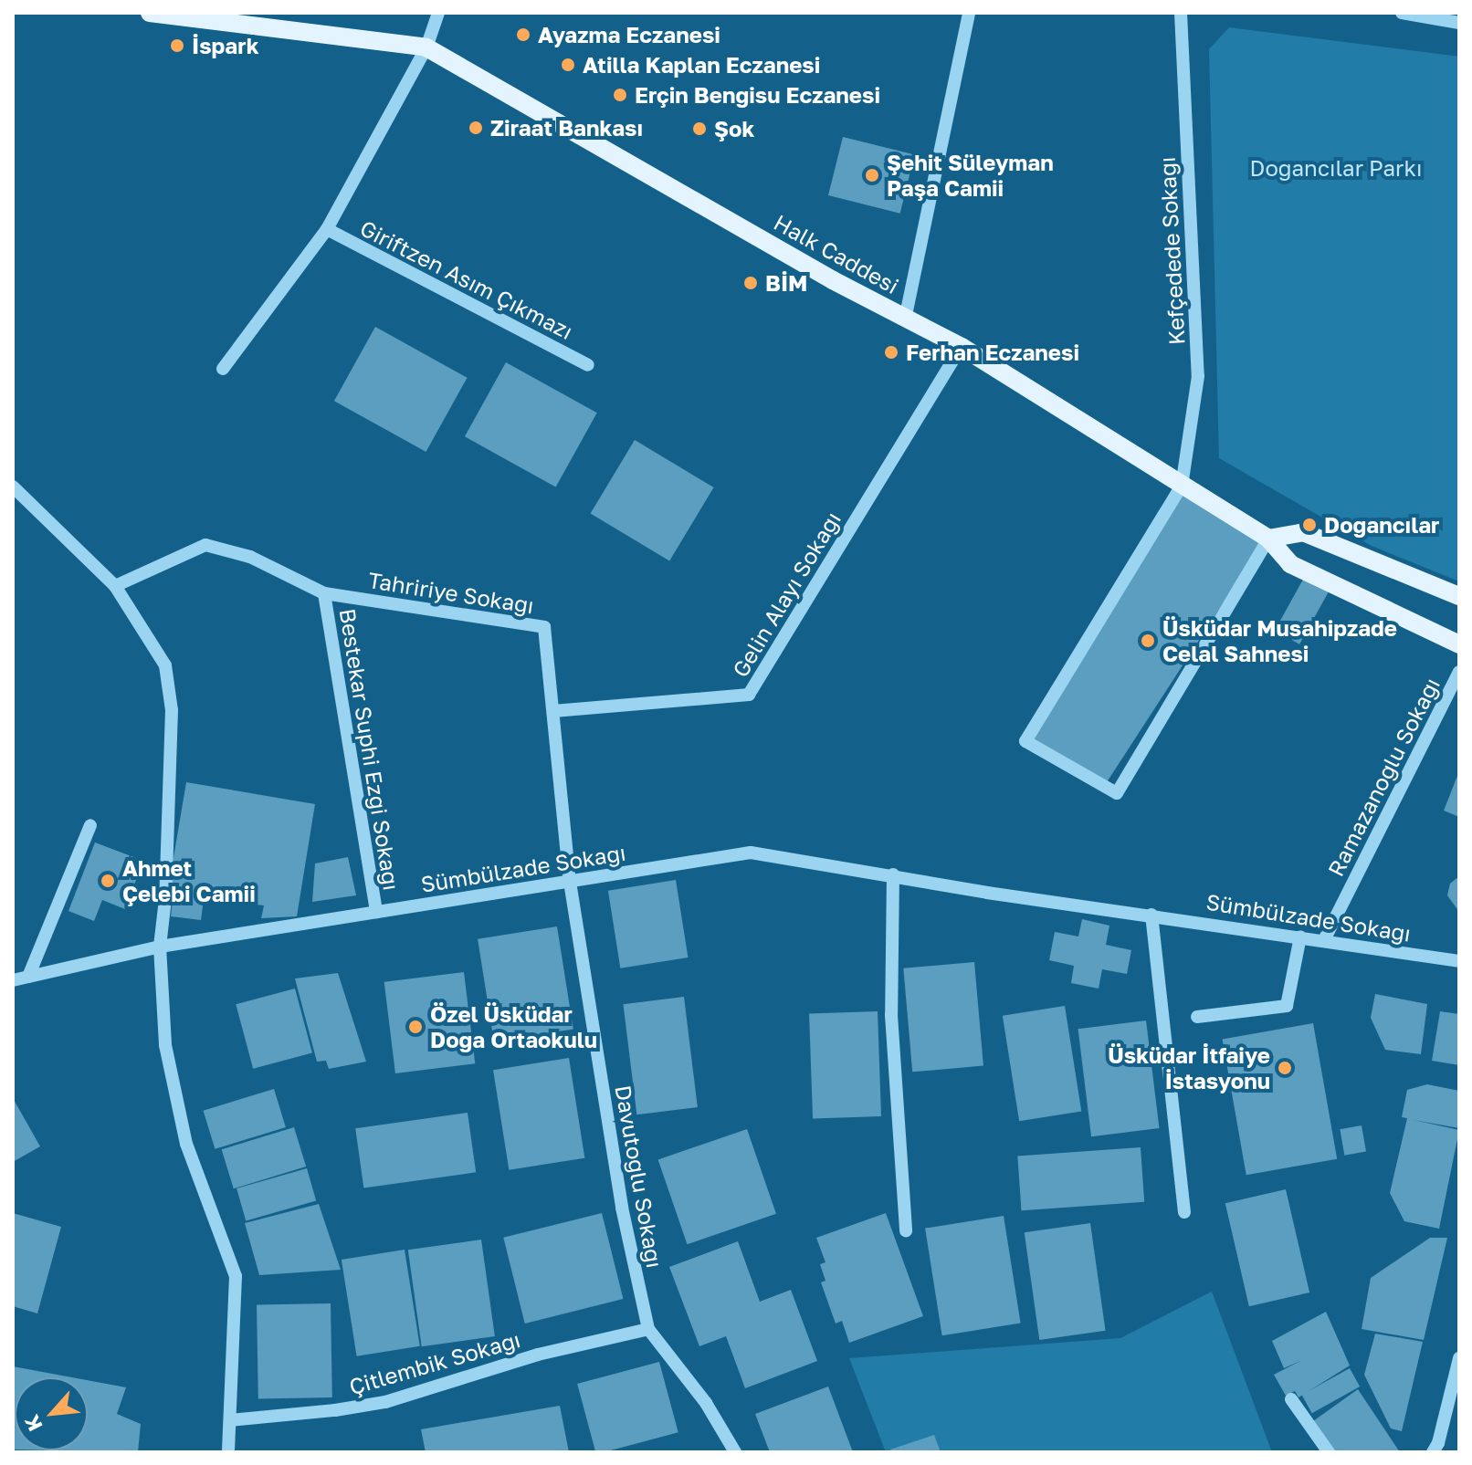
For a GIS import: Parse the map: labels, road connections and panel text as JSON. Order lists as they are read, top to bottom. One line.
{"streets":{"main road":["Halk Caddesi"],"street":["Kefçedede Sokağı","Giriftzen Asım Çıkmazı","Tahririye Sokağı","Gelin Alayı Sokağı","Bestekar Suphi Ezgi Sokağı","Ramazanoğlu Sokağı","Sümbülzade Sokağı","Davutoğlu Sokağı","Çitlembik Sokağı"]},"crossings":[["Kefçedede Sokağı","Halk Caddesi"],["Halk Caddesi","Giriftzen Asım Çıkmazı"],["Halk Caddesi","Gelin Alayı Sokağı"],["Tahririye Sokağı","Gelin Alayı Sokağı"],["Tahririye Sokağı","Bestekar Suphi Ezgi Sokağı"],["Tahririye Sokağı","Sümbülzade Sokağı"],["Tahririye Sokağı","Davutoğlu Sokağı"],["Bestekar Suphi Ezgi Sokağı","Sümbülzade Sokağı"],["Ramazanoğlu Sokağı","Sümbülzade Sokağı"],["Sümbülzade Sokağı","Davutoğlu Sokağı"],["Davutoğlu Sokağı","Çitlembik Sokağı"]],"parks":["Doğancılar Parkı"],"places":["Ayazma Eczanesi","İspark","Atilla Kaplan Eczanesi","Erçin Bengisu Eczanesi","Ziraat Bankası","Şok","Şehit Süleyman Paşa Camii","BİM","Ferhan Eczanesi","Doğancılar","Üsküdar Musahipzade Celal Sahnesi","Ahmet Çelebi Camii","Özel Üsküdar Doğa Ortaokulu","Üsküdar İtfaiye İstasyonu"],"north":"bottom left"}
